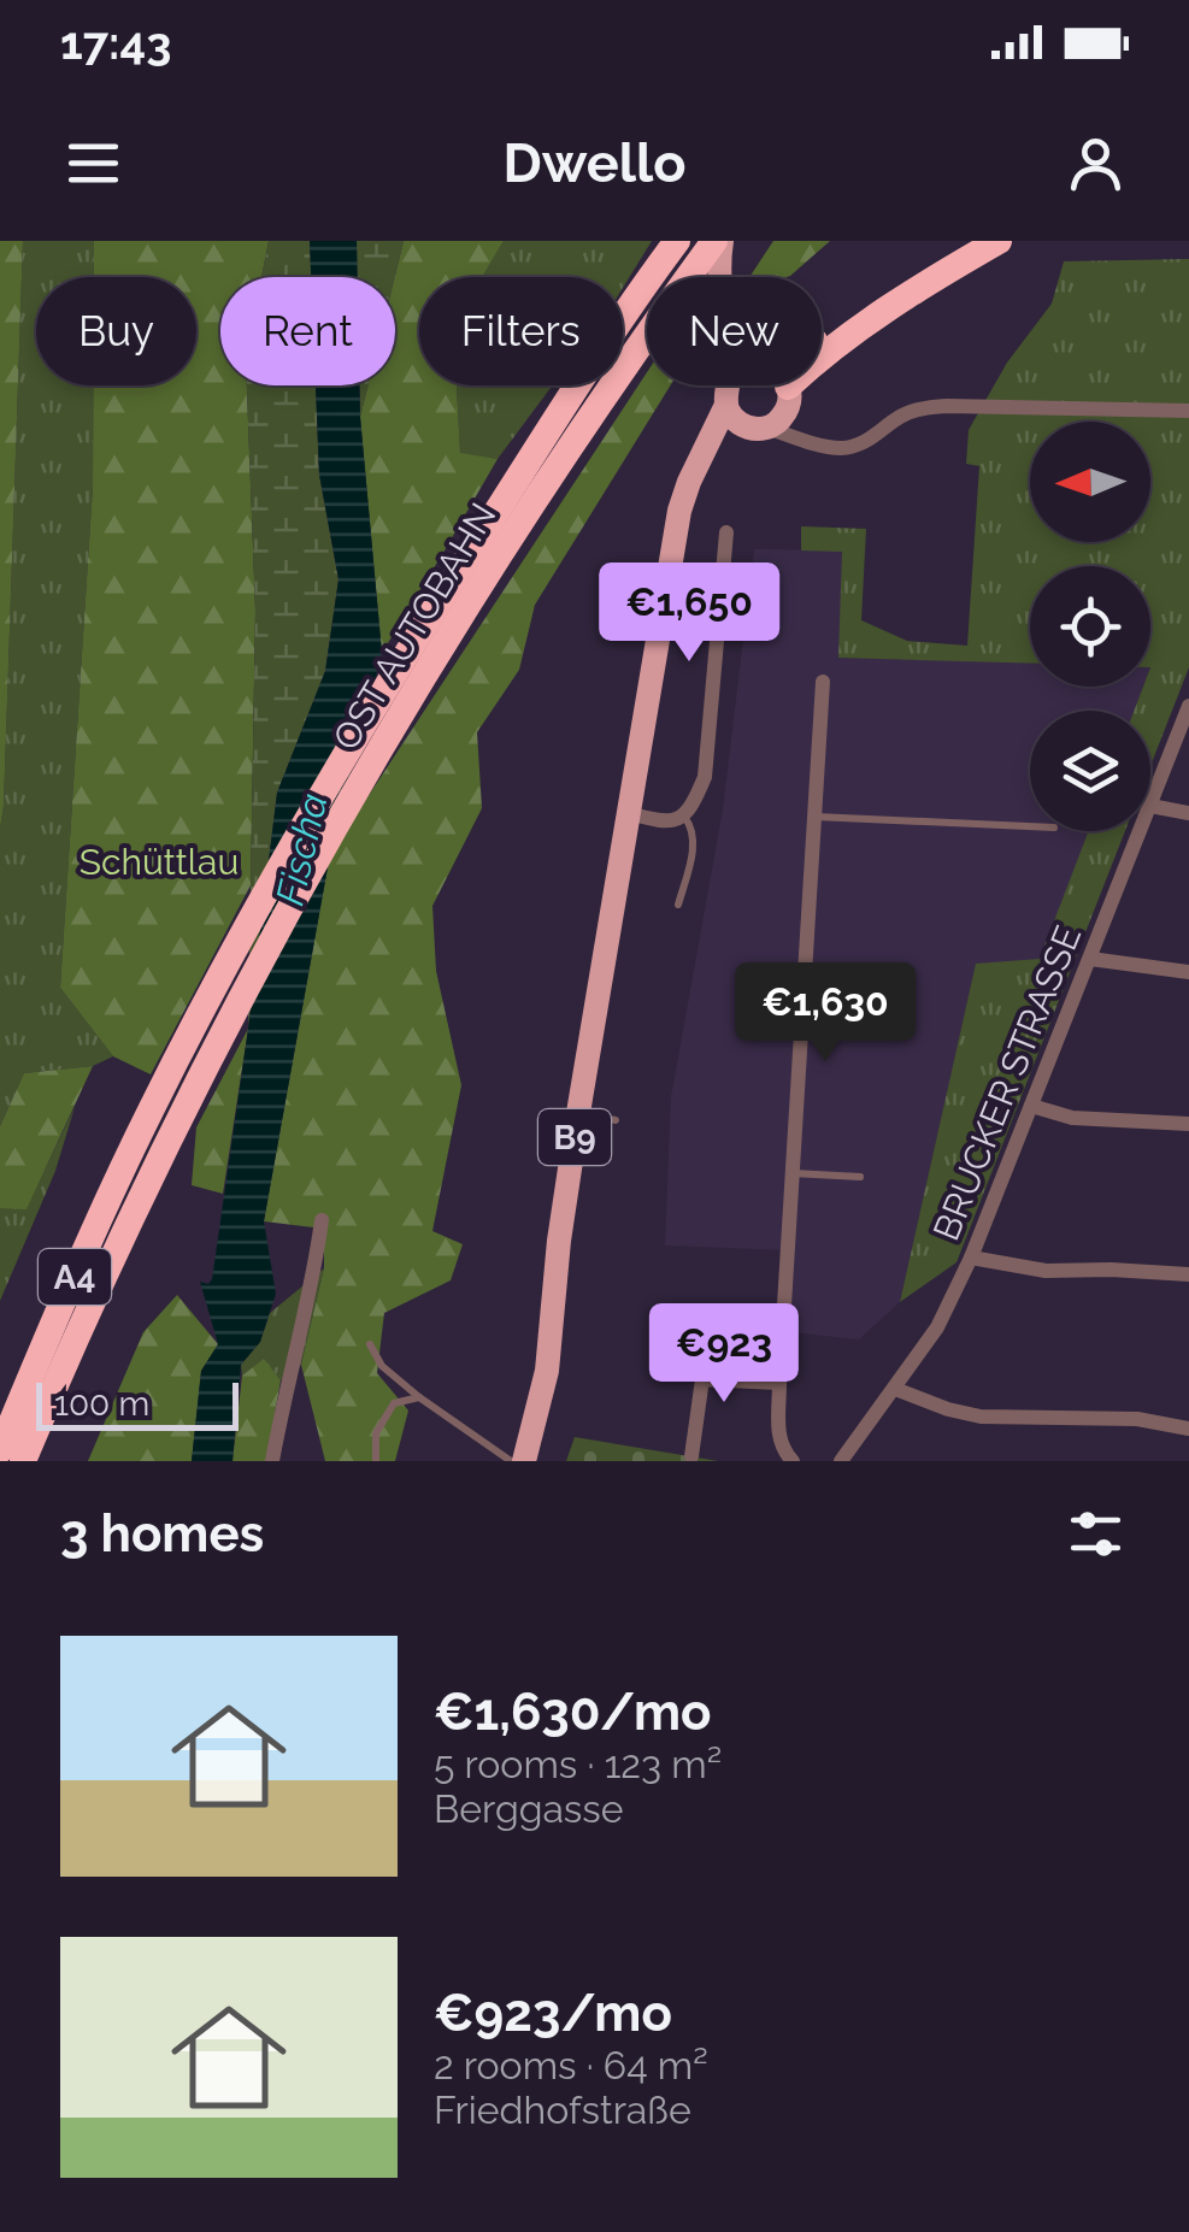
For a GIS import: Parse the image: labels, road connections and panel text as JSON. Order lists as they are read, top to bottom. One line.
{"streets":{"highway":["OST AUTOBAHN","A4"],"main road":["B9"],"street":["BRUCKER STRASSE"]},"water":["Fischa"],"parks":["Schüttlau"],"scale_bar":"100 m","north":"left","page":{"status":"17:43","header":"Dwello","chip":["Buy","Rent","Filters","New"],"price":["€1,650","€1,630","€923"],"scale":"100 m","heading":"3 homes","list":[{"name":"€1,630/mo","note":"5 rooms · 123 m² · Berggasse"},{"name":"€923/mo","note":"2 rooms · 64 m² · Friedhofstraße"}]}}
